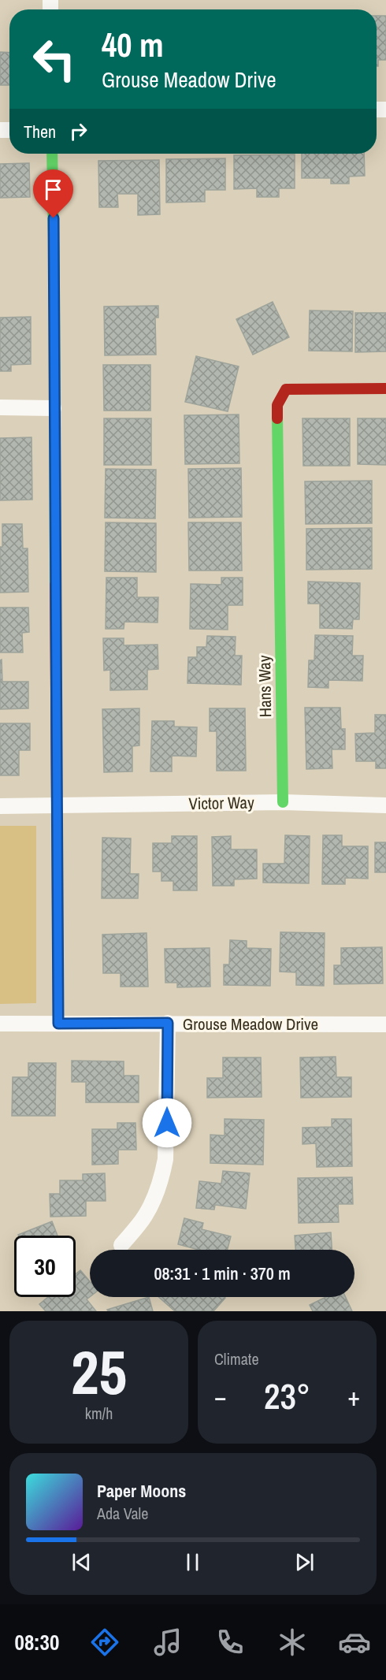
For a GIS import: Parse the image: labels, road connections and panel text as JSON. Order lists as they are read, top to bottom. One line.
{"streets":{"street":["Hans Way","Victor Way","Grouse Meadow Drive"]},"crossings":[["Hans Way","Victor Way"]],"page":{"turn":["40 m","Grouse Meadow Drive"],"then":"Then","limit":"30","trip":"08:31 · 1 min · 370 m","tile":[["25","km/h"],"Climate"],"heat":["−","23°","+"],"song":["Paper Moons","Ada Vale"],"tabs":"08:30"}}
